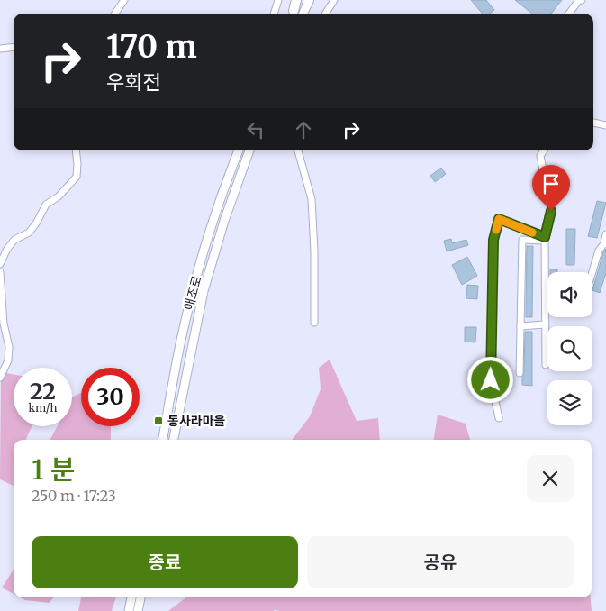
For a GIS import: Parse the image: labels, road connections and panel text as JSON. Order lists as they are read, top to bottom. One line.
{"streets":{"street":["애조로"]},"places":{"transit":["동사라마을"]},"page":{"turn":["170 m","우회전"],"speed":"22 km/h","limit":"30","heading":["1 분","250 m · 17:23"],"buttons":["종료","공유"]}}
